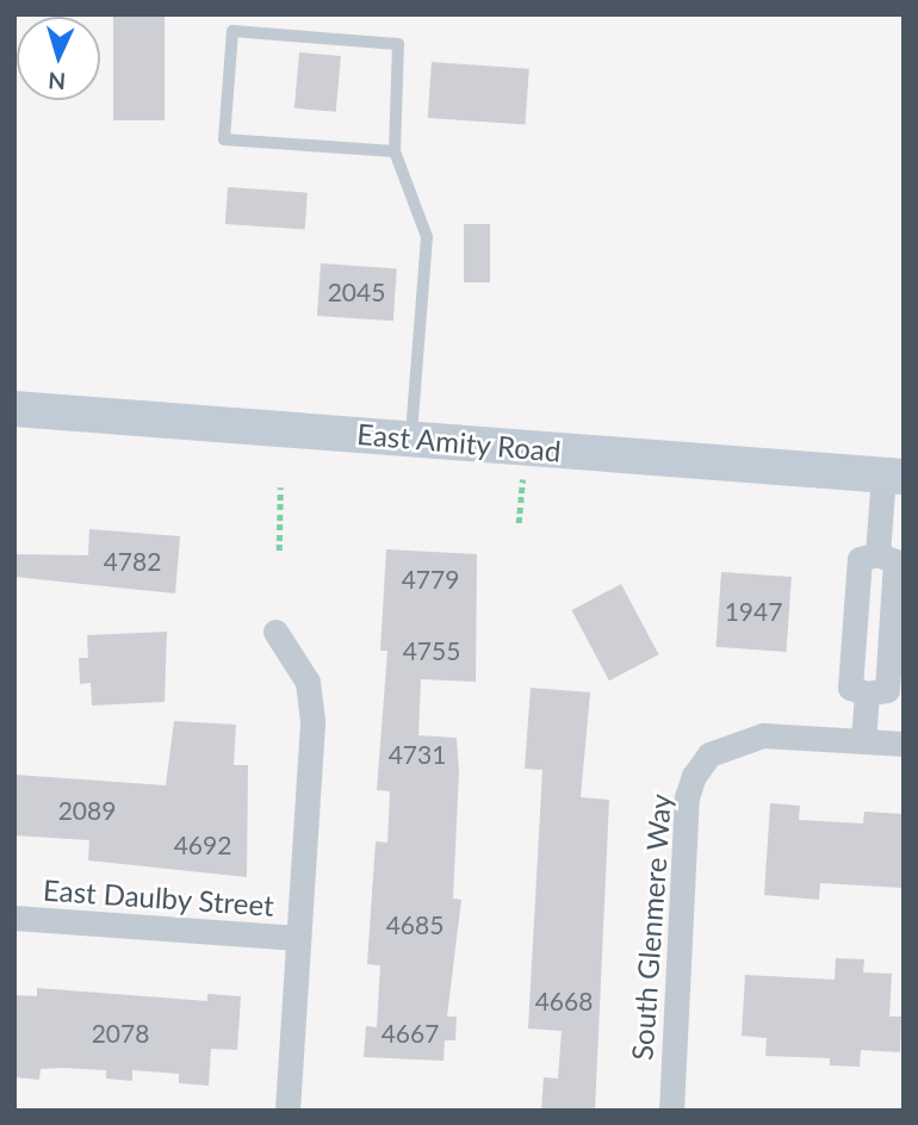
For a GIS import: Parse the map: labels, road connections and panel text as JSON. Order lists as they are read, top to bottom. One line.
{"streets":{"main road":["East Amity Road"],"street":["East Daulby Street","South Glenmere Way"]},"house_numbers":["2045","4782","4779","1947","4755","4731","2089","4692","4685","4668","2078","4667"],"north":"bottom"}
